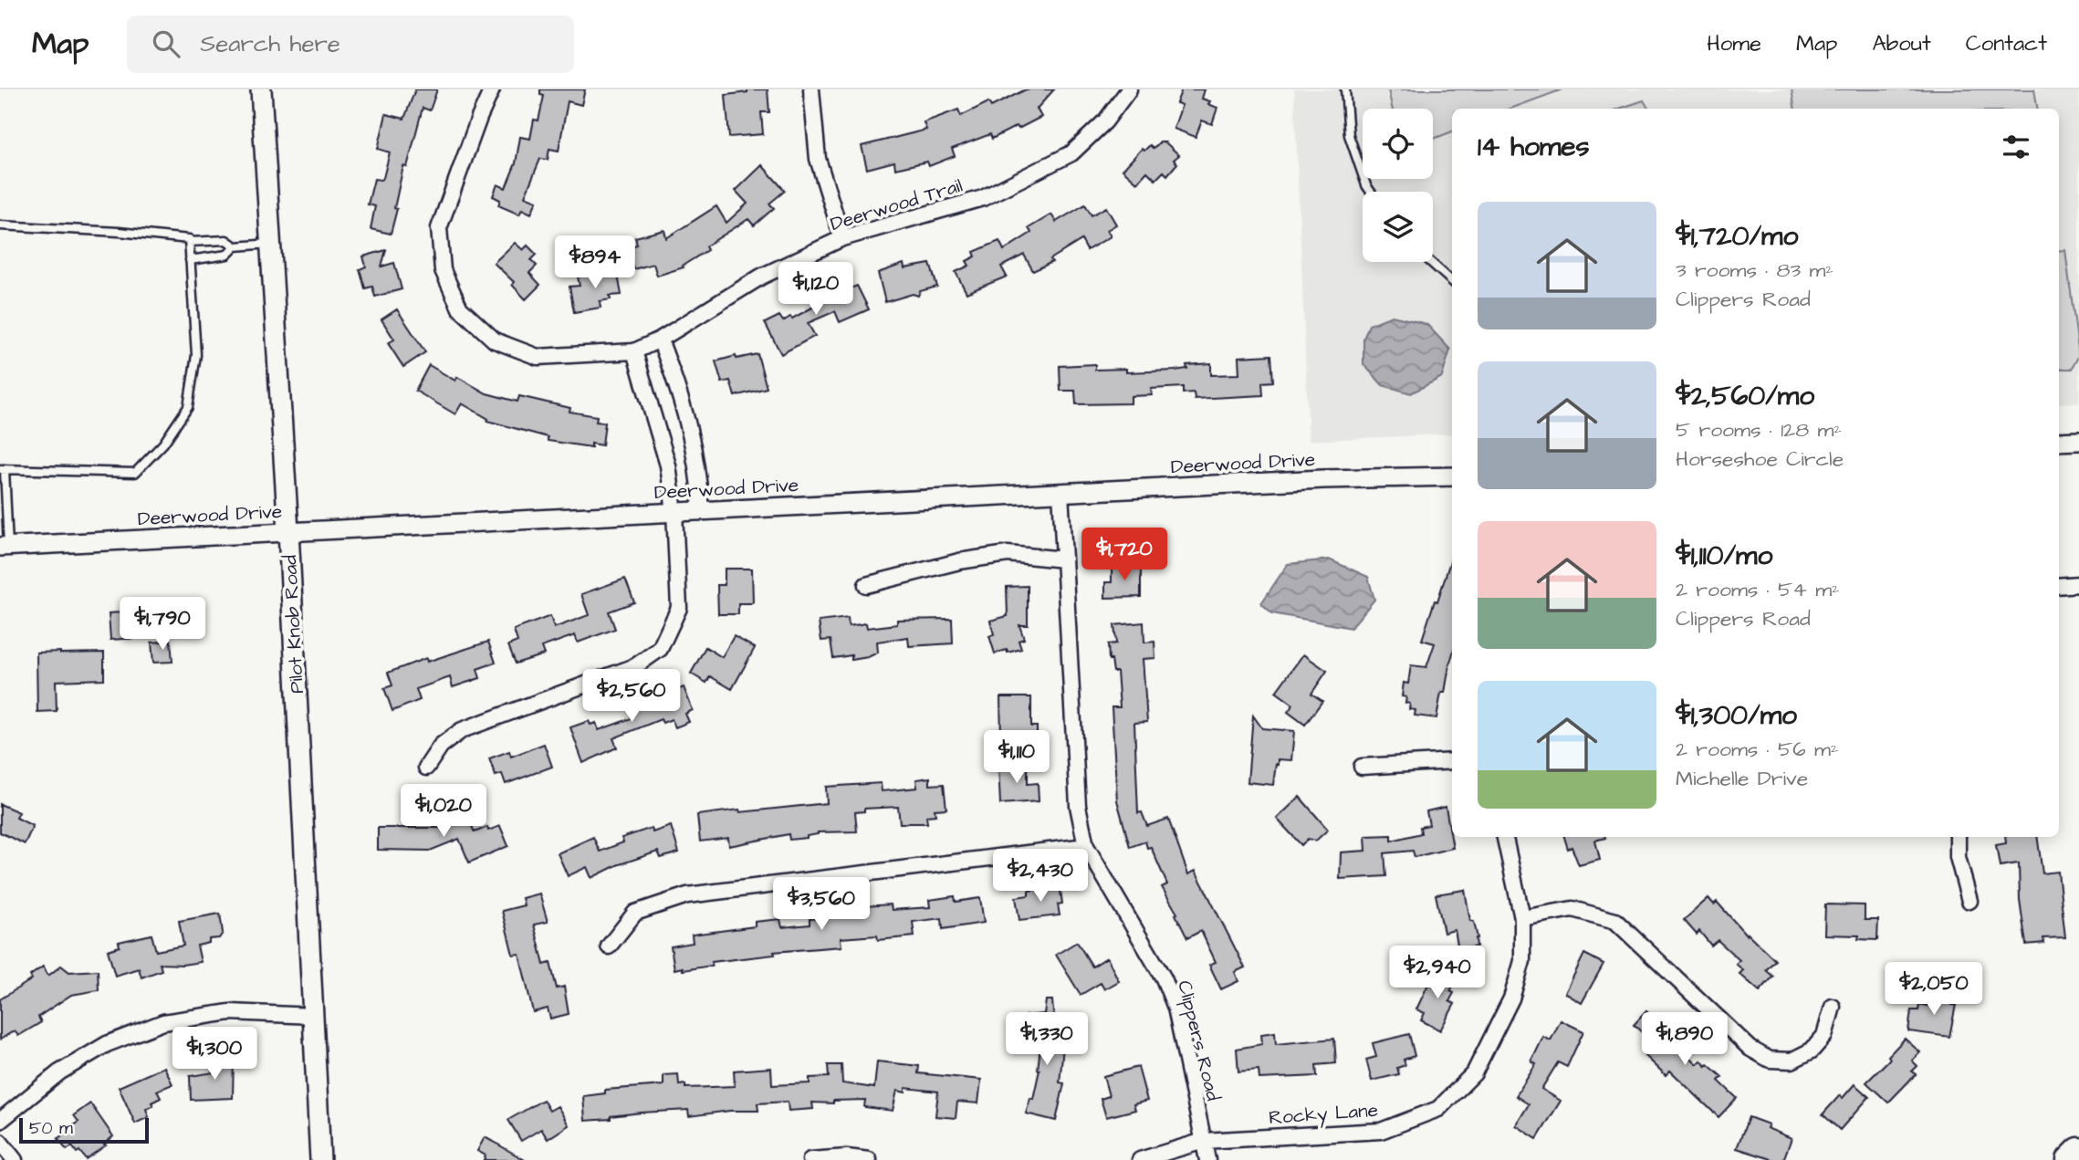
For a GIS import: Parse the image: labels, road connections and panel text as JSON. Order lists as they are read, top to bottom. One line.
{"streets":{"main road":["Pilot Knob Road"],"street":["Deerwood Trail","Deerwood Drive","Clippers Road","Rocky Lane"]},"crossings":[["Deerwood Drive","Pilot Knob Road"],["Deerwood Drive","Clippers Road"],["Clippers Road","Rocky Lane"]],"scale_bar":"50 m","page":{"header":"Map","search":"Search here","nav":["Home","Map","About","Contact"],"heading":"14 homes","list":[{"name":"$1,720/mo","note":"3 rooms · 83 m² · Clippers Road"},{"name":"$2,560/mo","note":"5 rooms · 128 m² · Horseshoe Circle"},{"name":"$1,110/mo","note":"2 rooms · 54 m² · Clippers Road"},{"name":"$1,300/mo","note":"2 rooms · 56 m² · Michelle Drive"}],"price":["$894","$1,120","$1,720","$1,790","$2,560","$1,110","$1,020","$2,430","$3,560","$2,940","$2,050","$1,330","$1,890","$1,300"],"scale":"50 m"}}
